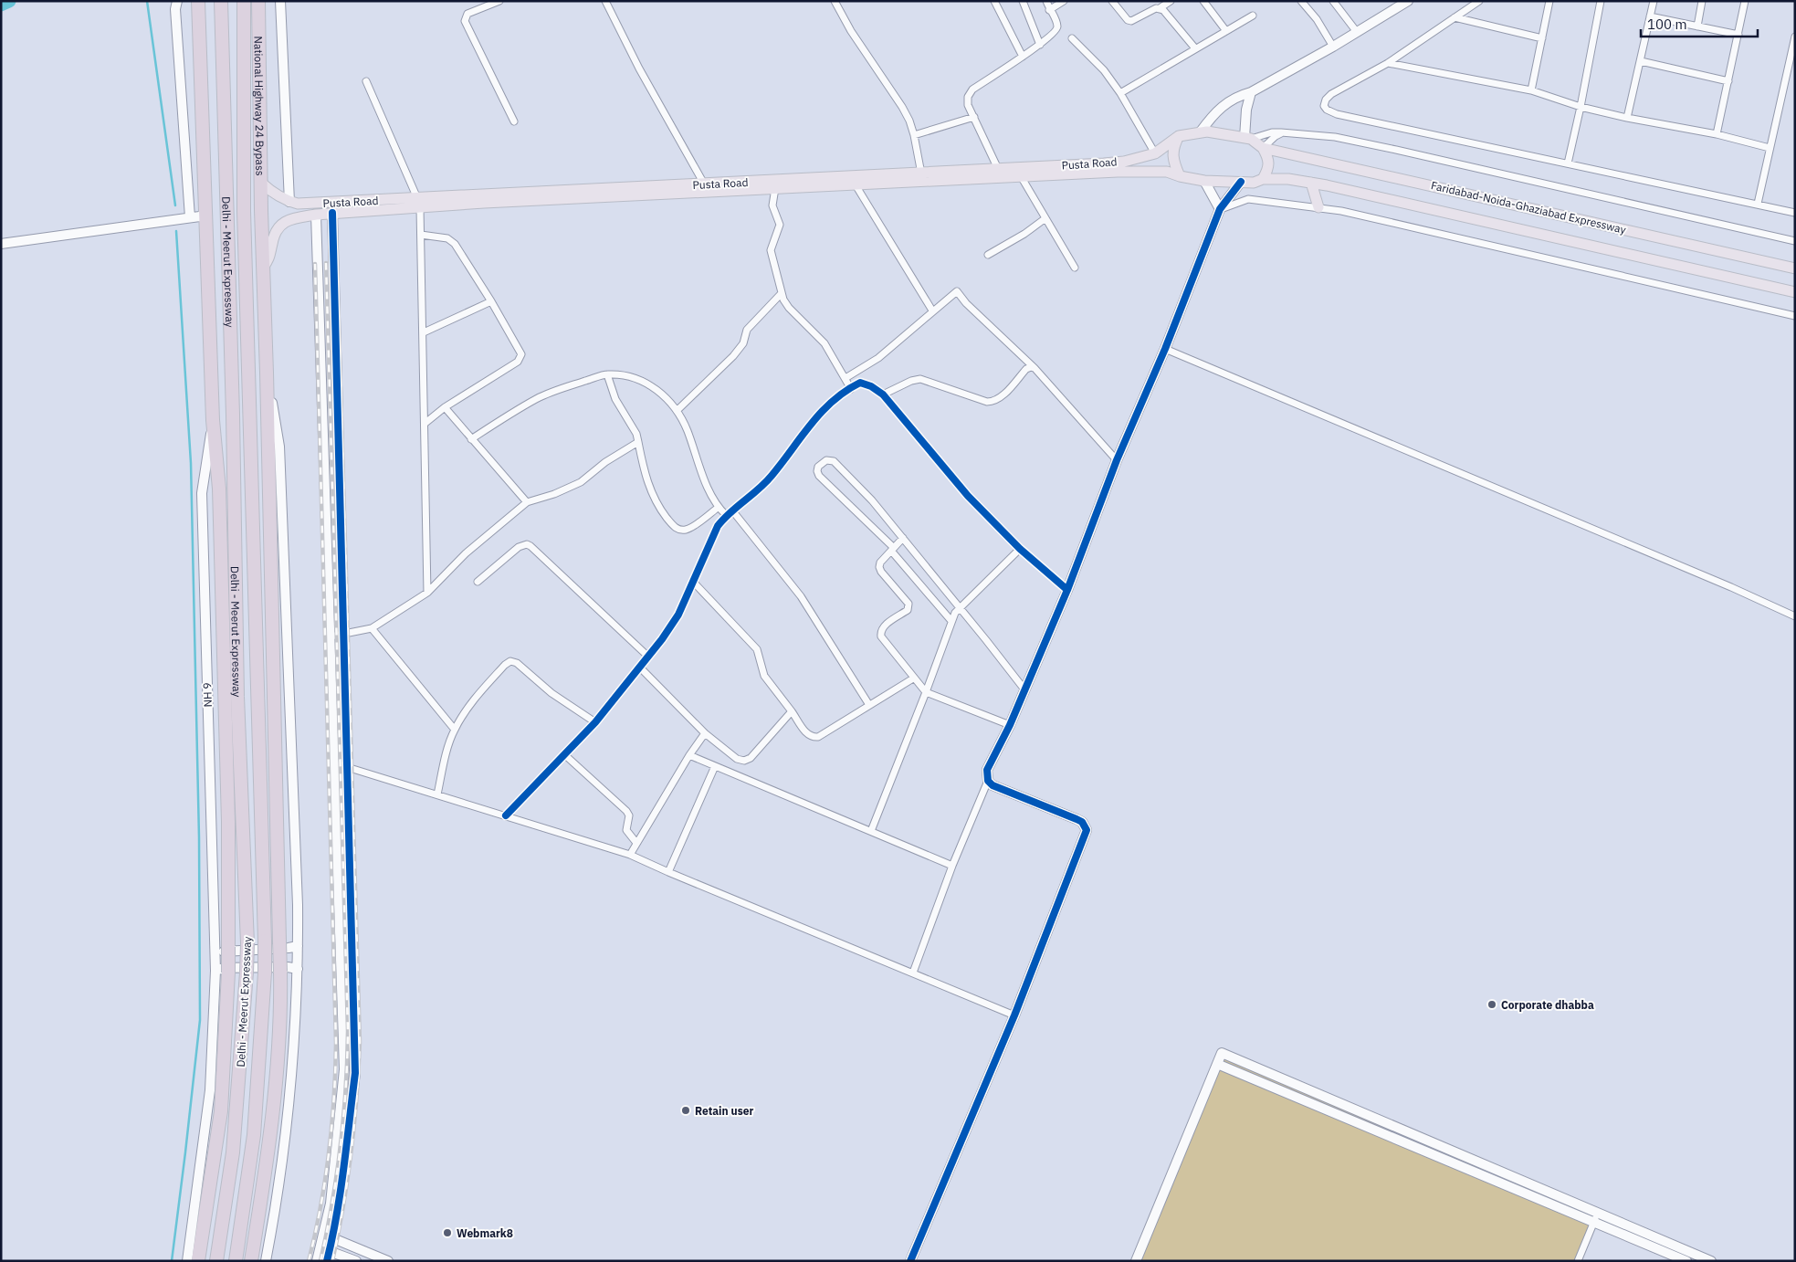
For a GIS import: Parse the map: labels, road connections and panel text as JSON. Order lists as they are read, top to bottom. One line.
{"streets":{"highway":["National Highway 24 Bypass","Delhi - Meerut Expressway"],"main road":["Pusta Road","Faridabad-Noida-Ghaziabad Expressway"],"street":["NH 9"]},"crossings":[["National Highway 24 Bypass","Pusta Road"],["Pusta Road","Faridabad-Noida-Ghaziabad Expressway"]],"places":["Corporate dhabba","Retain user","Webmark8"],"scale_bar":"100 m"}
